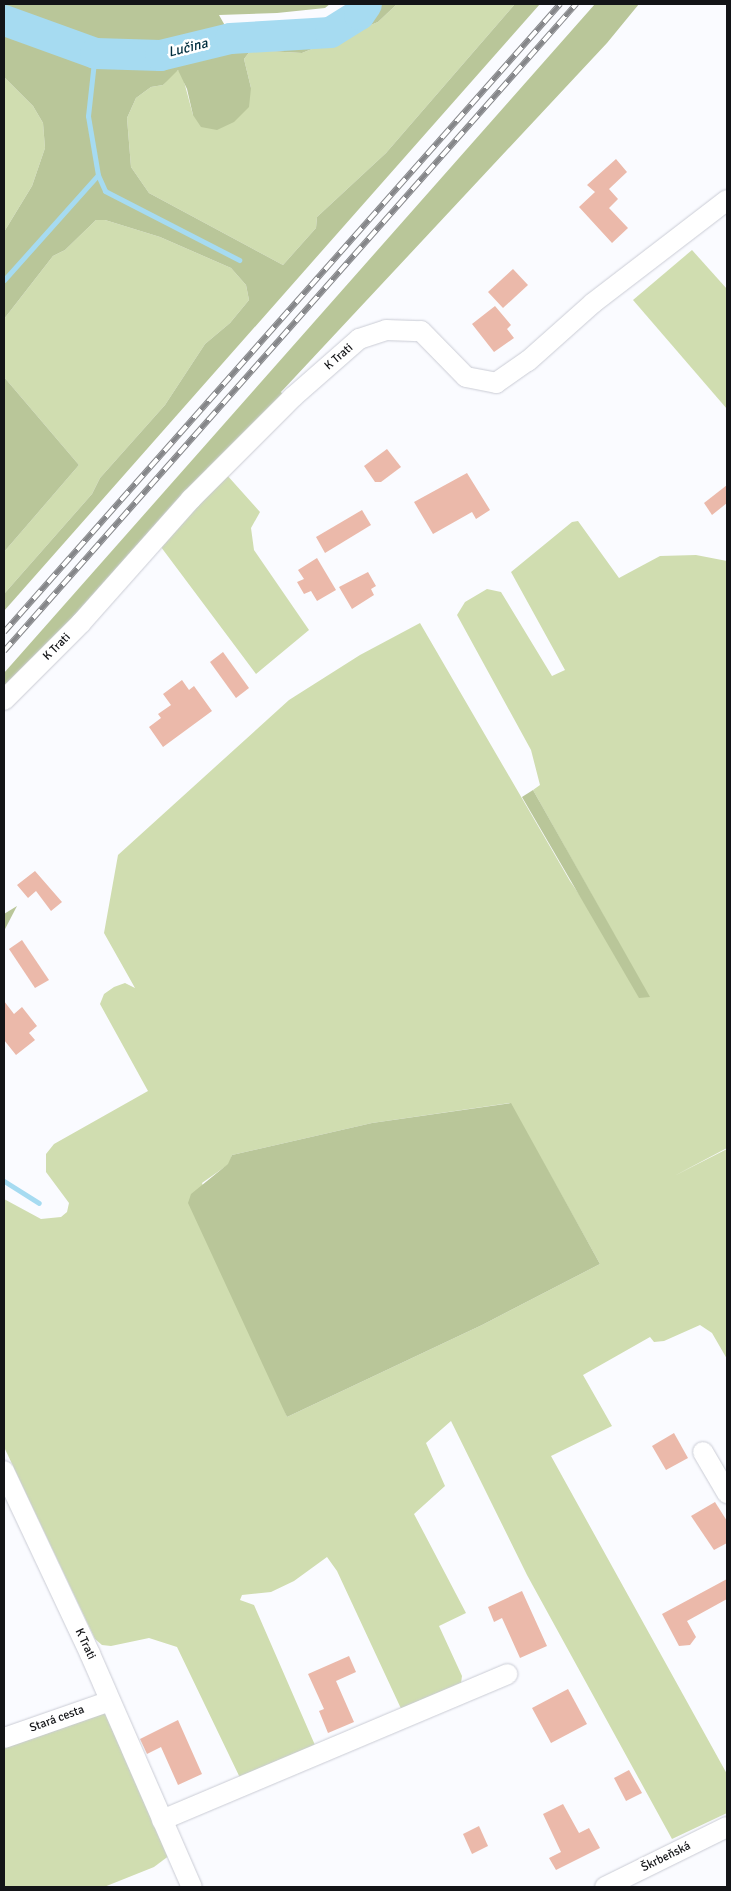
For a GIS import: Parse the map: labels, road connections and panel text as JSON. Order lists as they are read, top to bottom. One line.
{"streets":{"street":["K Trati","Stará cesta","Škrbeňská"]},"crossings":[["K Trati","Stará cesta"]],"water":["Lučina"]}
